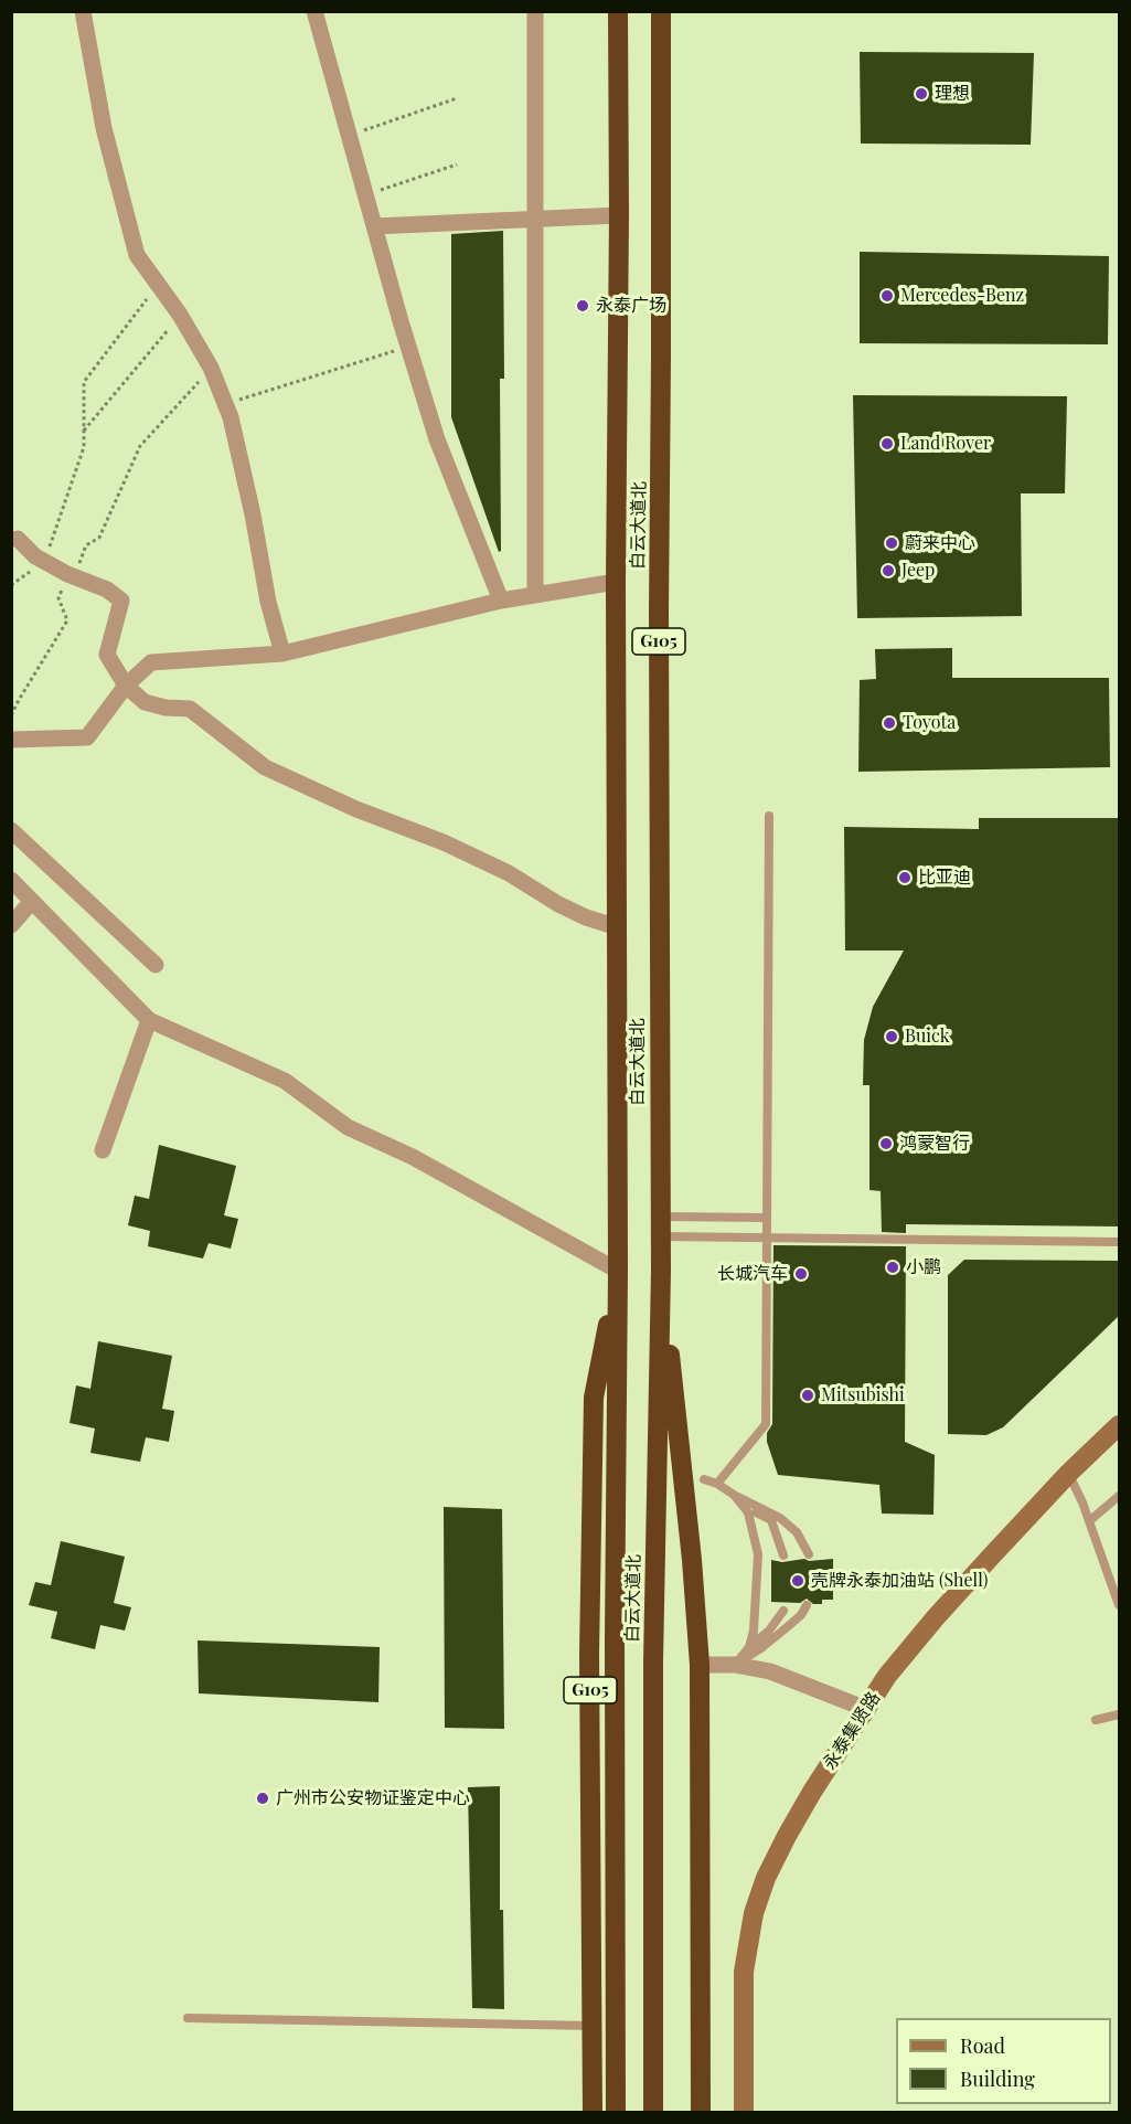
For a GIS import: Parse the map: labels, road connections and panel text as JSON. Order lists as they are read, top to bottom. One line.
{"streets":{"highway":["白云大道北","G105"],"street":["永泰集贤路"]},"crossings":[["白云大道北","G105"]],"places":["理想","Mercedes-Benz","永泰广场","Land Rover","蔚来中心","Jeep","Toyota","比亚迪","Buick","鸿蒙智行","小鹏","长城汽车","Mitsubishi","壳牌永泰加油站 (Shell)","广州市公安物证鉴定中心"],"legend":["Road","Building"]}
